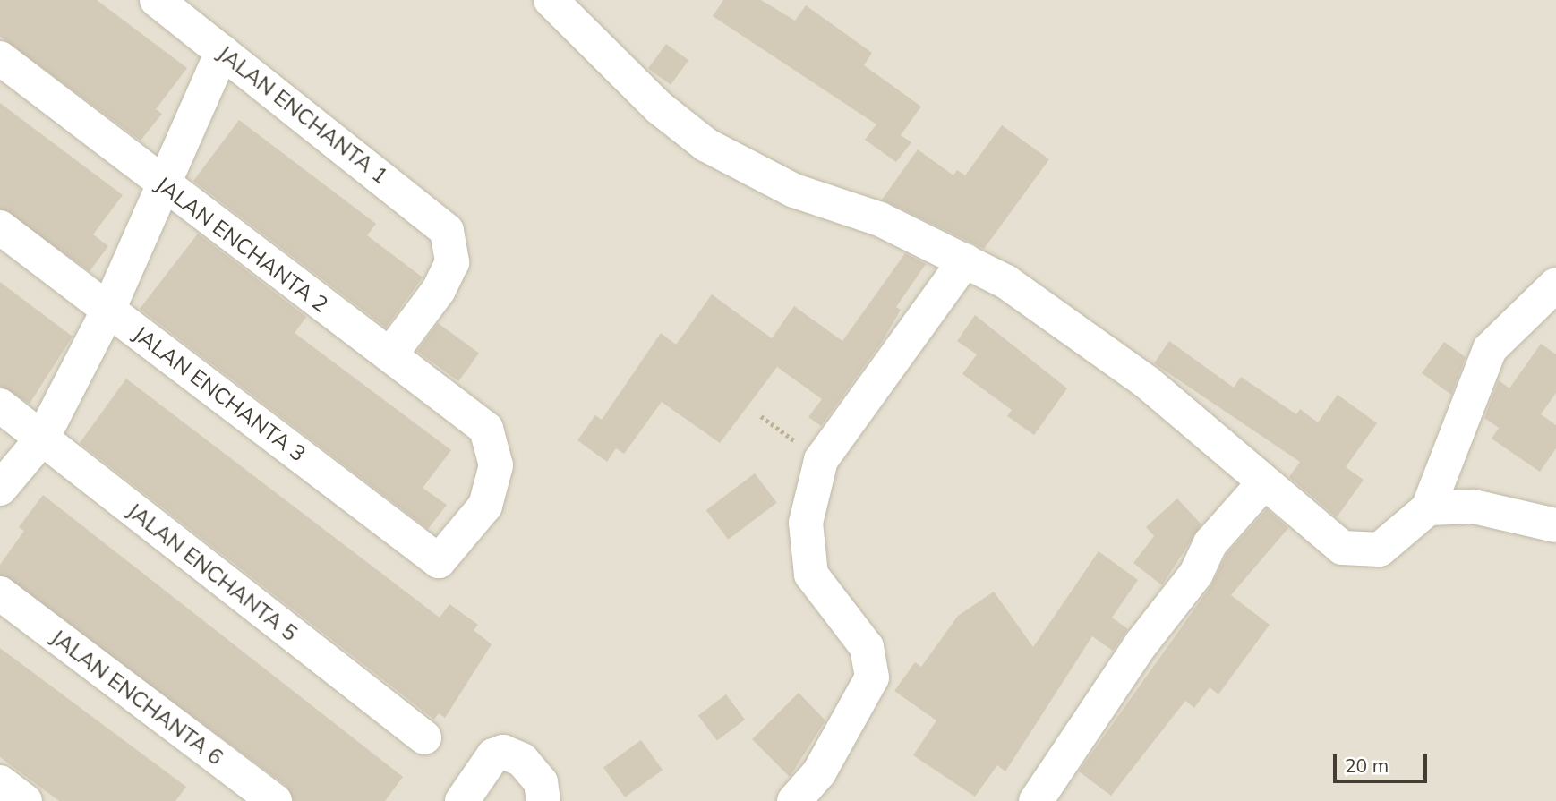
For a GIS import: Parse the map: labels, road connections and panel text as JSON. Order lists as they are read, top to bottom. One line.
{"streets":{"street":["JALAN ENCHANTA 1","JALAN ENCHANTA 2","JALAN ENCHANTA 3","JALAN ENCHANTA 5","JALAN ENCHANTA 6"]},"crossings":[["JALAN ENCHANTA 1","JALAN ENCHANTA 2"],["JALAN ENCHANTA 2","JALAN ENCHANTA 3"]],"scale_bar":"20 m"}
